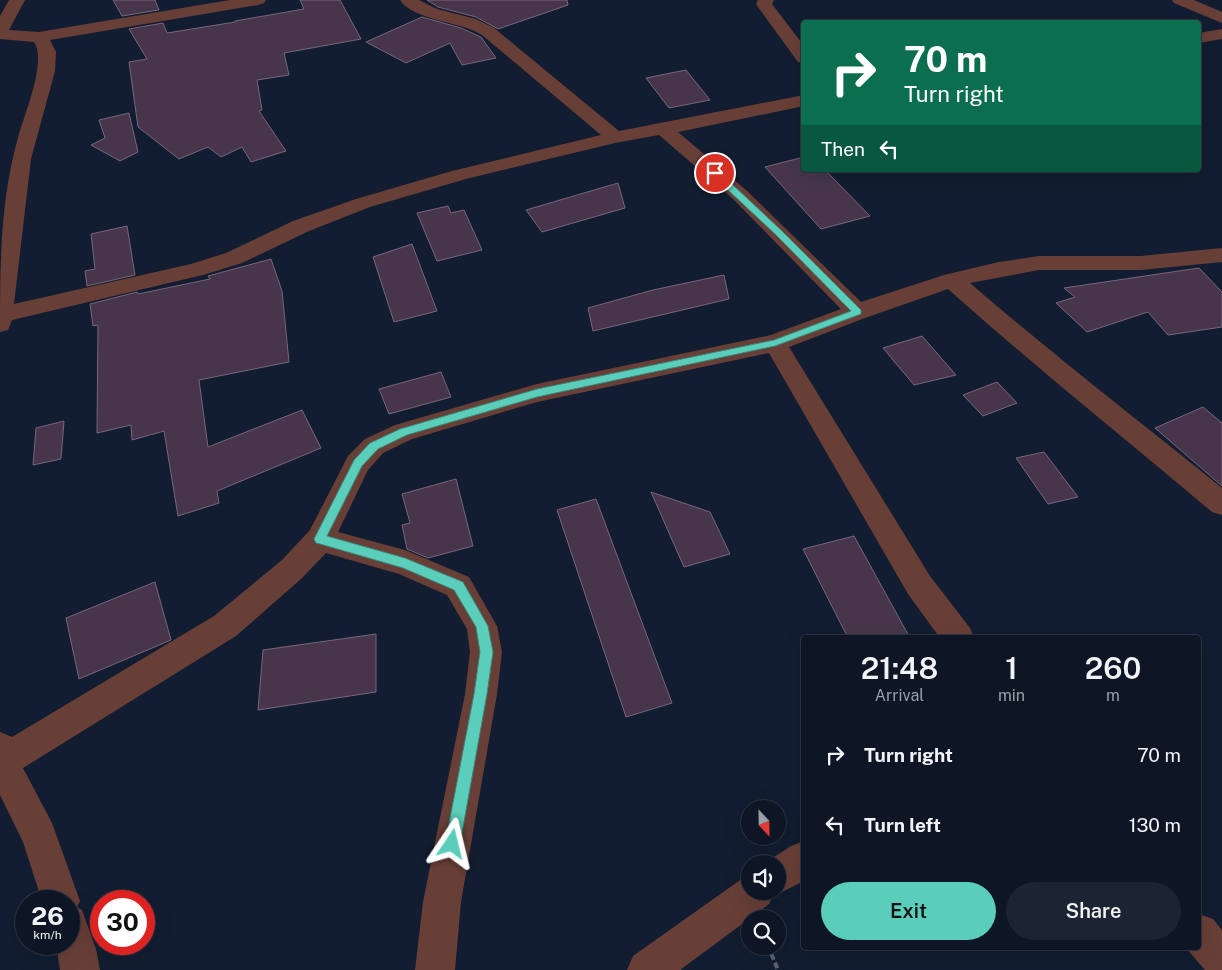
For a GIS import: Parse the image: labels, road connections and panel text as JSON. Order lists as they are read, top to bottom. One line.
{"north":"bottom","page":{"turn":["70 m","Turn right"],"then":"Then","eta":["21:48","Arrival","1","min","260","m"],"list":[{"name":"Turn right","value":"70 m"},{"name":"Turn left","value":"130 m"}],"buttons":["Exit","Share"],"speed":"26 km/h","limit":"30"}}
